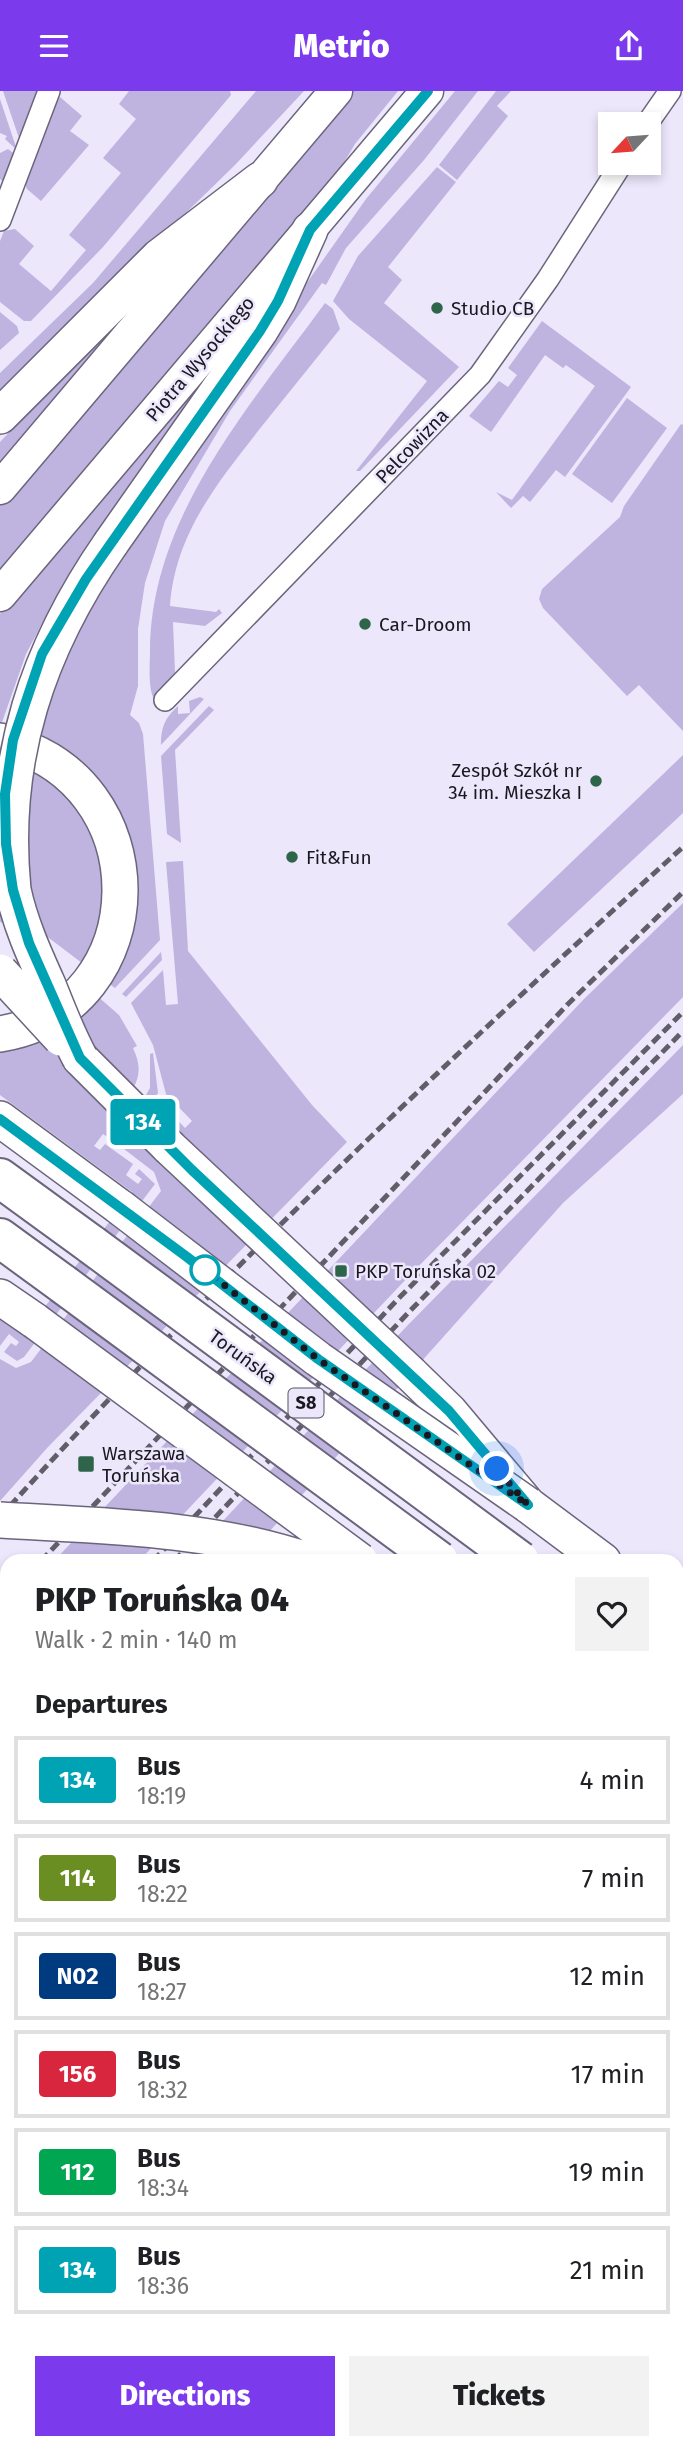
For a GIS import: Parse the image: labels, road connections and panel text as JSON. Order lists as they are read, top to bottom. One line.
{"streets":{"highway":["Toruńska","S8"],"main road":["Piotra Wysockiego"],"street":["Pelcowizna"]},"places":{"other":["Studio CB","Car-Droom","Zespół Szkół nr 34 im. Mieszka I","Fit&Fun"],"transit":["PKP Toruńska 02","Warszawa Toruńska"]},"lines":["bus line 134"],"north":"bottom left","page":{"header":"Metrio","on_map":"134","heading":[["PKP Toruńska 04","Walk · 2 min · 140 m"],"Departures"],"list":[{"mark":"134","name":"Bus","note":"18:19","value":"4 min"},{"mark":"114","name":"Bus","note":"18:22","value":"7 min"},{"mark":"N02","name":"Bus","note":"18:27","value":"12 min"},{"mark":"156","name":"Bus","note":"18:32","value":"17 min"},{"mark":"112","name":"Bus","note":"18:34","value":"19 min"},{"mark":"134","name":"Bus","note":"18:36","value":"21 min"}],"buttons":["Directions","Tickets"]}}
